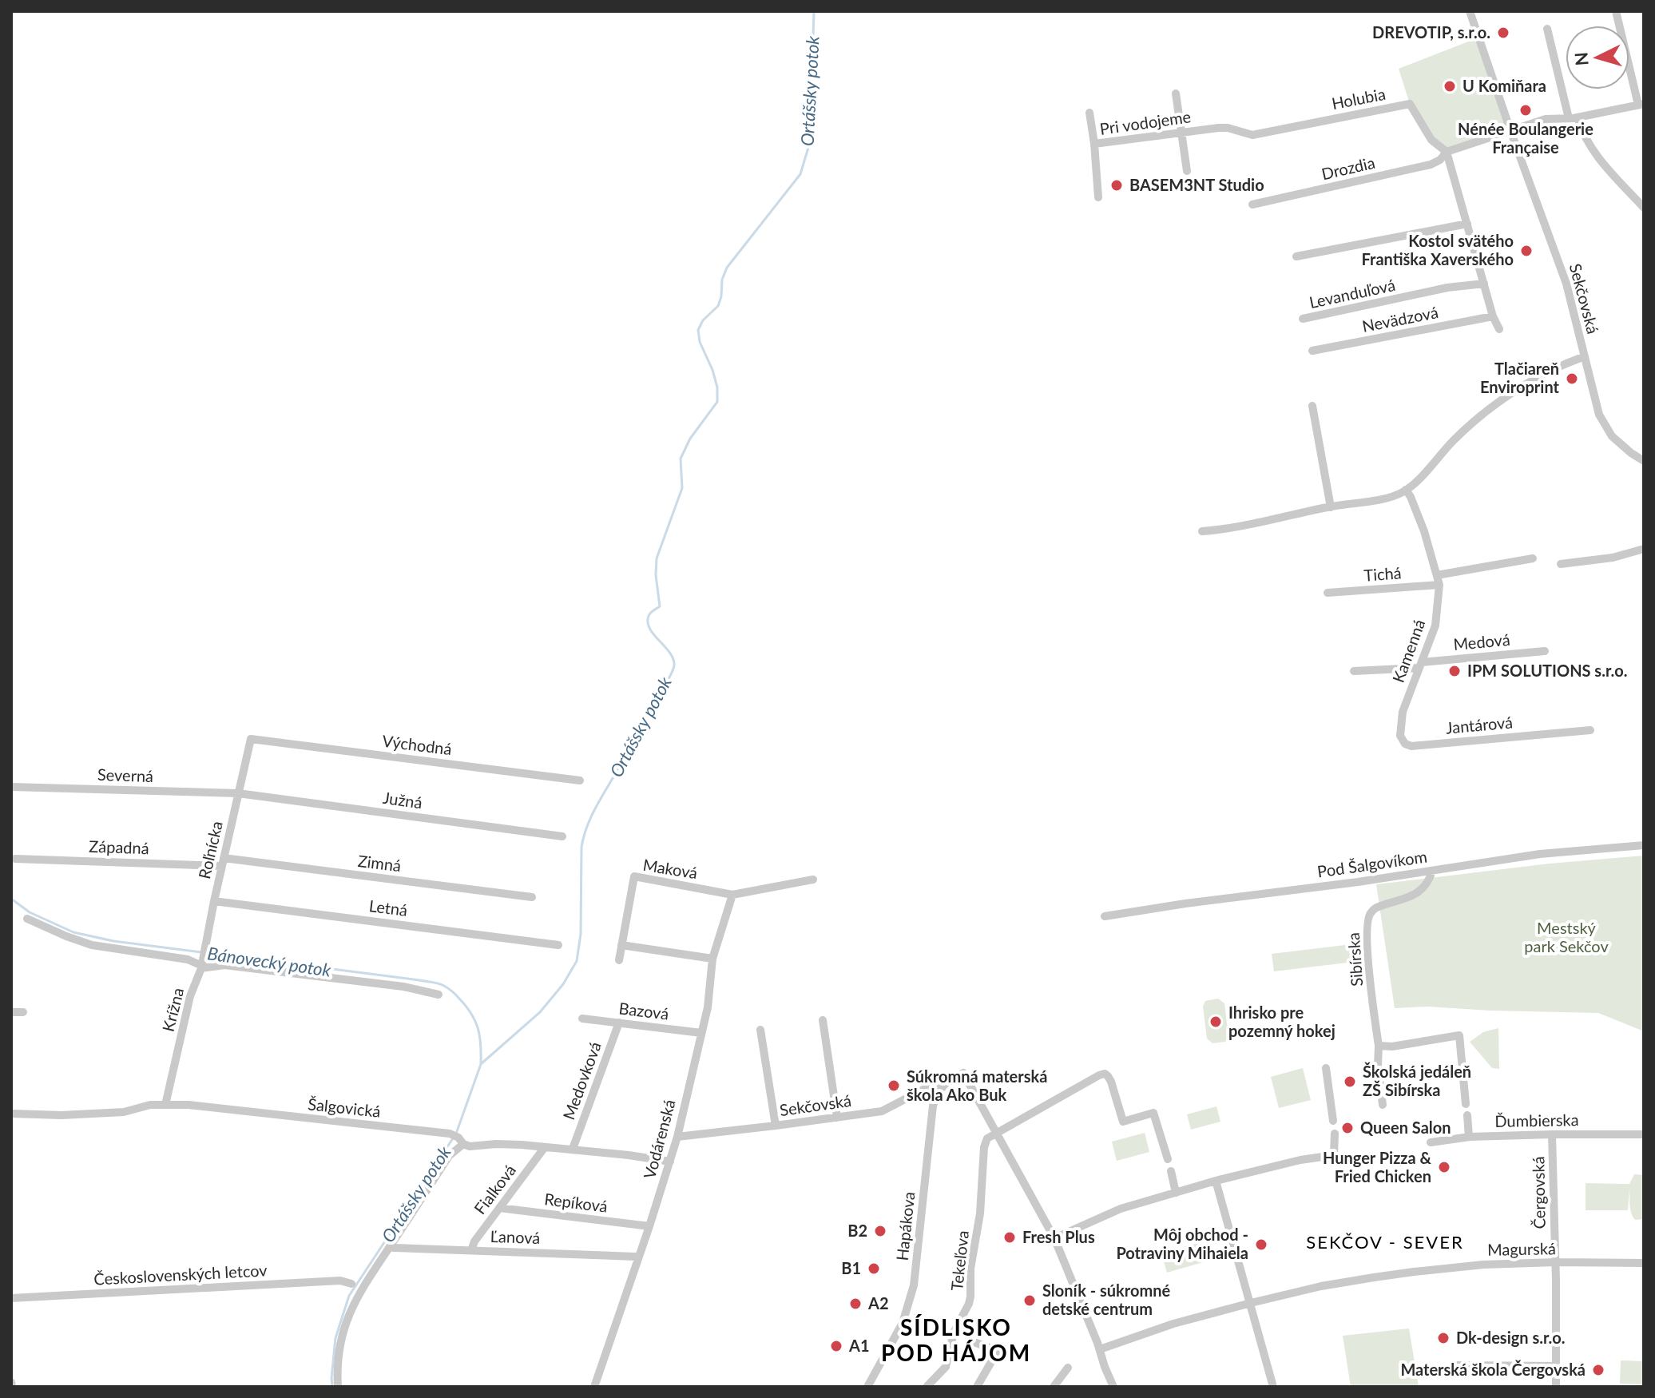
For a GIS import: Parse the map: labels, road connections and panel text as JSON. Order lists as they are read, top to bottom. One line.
{"streets":{"street":["Holubia","Pri vodojeme","Drozdia","Levanduľová","Sekčovská","Nevädzová","Tichá","Medová","Kamenná","Jantárová","Východná","Severná","Južná","Západná","Roľnícka","Zimná","Pod Šalgovíkom","Maková","Letná","Sibírska","Krížna","Bazová","Medovková","Šalgovická","Ďumbierska","Vodárenská","Fialková","Čergovská","Repíková","Hapákova","Ľanová","Magurská","Tekeľova","Československých letcov"]},"crossings":[["Holubia","Pri vodojeme"],["Holubia","Drozdia"],["Sekčovská","Vodárenská"],["Sekčovská","Hapákova"],["Tichá","Kamenná"],["Medová","Kamenná"],["Kamenná","Jantárová"],["Východná","Roľnícka"],["Severná","Južná"],["Severná","Roľnícka"],["Južná","Roľnícka"],["Západná","Roľnícka"],["Západná","Zimná"],["Roľnícka","Zimná"],["Roľnícka","Letná"],["Roľnícka","Krížna"],["Pod Šalgovíkom","Sibírska"],["Maková","Vodárenská"],["Krížna","Šalgovická"],["Bazová","Medovková"],["Bazová","Vodárenská"],["Medovková","Šalgovická"],["Šalgovická","Vodárenská"],["Šalgovická","Fialková"],["Ďumbierska","Čergovská"],["Vodárenská","Repíková"],["Vodárenská","Ľanová"],["Fialková","Repíková"],["Fialková","Ľanová"],["Čergovská","Magurská"]],"districts":["SEKČOV - SEVER","SÍDLISKO POD HÁJOM"],"water":["Ortášsky potok","Bánovecký potok"],"parks":["Mestský park Sekčov"],"places":["DREVOTIP, s.r.o.","U Komiňara","Nénée Boulangerie Française","BASEM3NT Studio","Kostol svätého Františka Xaverského","Tlačiareň Enviroprint","IPM SOLUTIONS s.r.o.","Ihrisko pre pozemný hokej","Školská jedáleň ZŠ Sibírska","Súkromná materská škola Ako Buk","Queen Salon","Hunger Pizza & Fried Chicken","B2","Fresh Plus","Môj obchod - Potraviny Mihaiela","B1","Sloník - súkromné detské centrum","A2","Dk-design s.r.o.","A1","Materská škola Čergovská"],"north":"left"}
